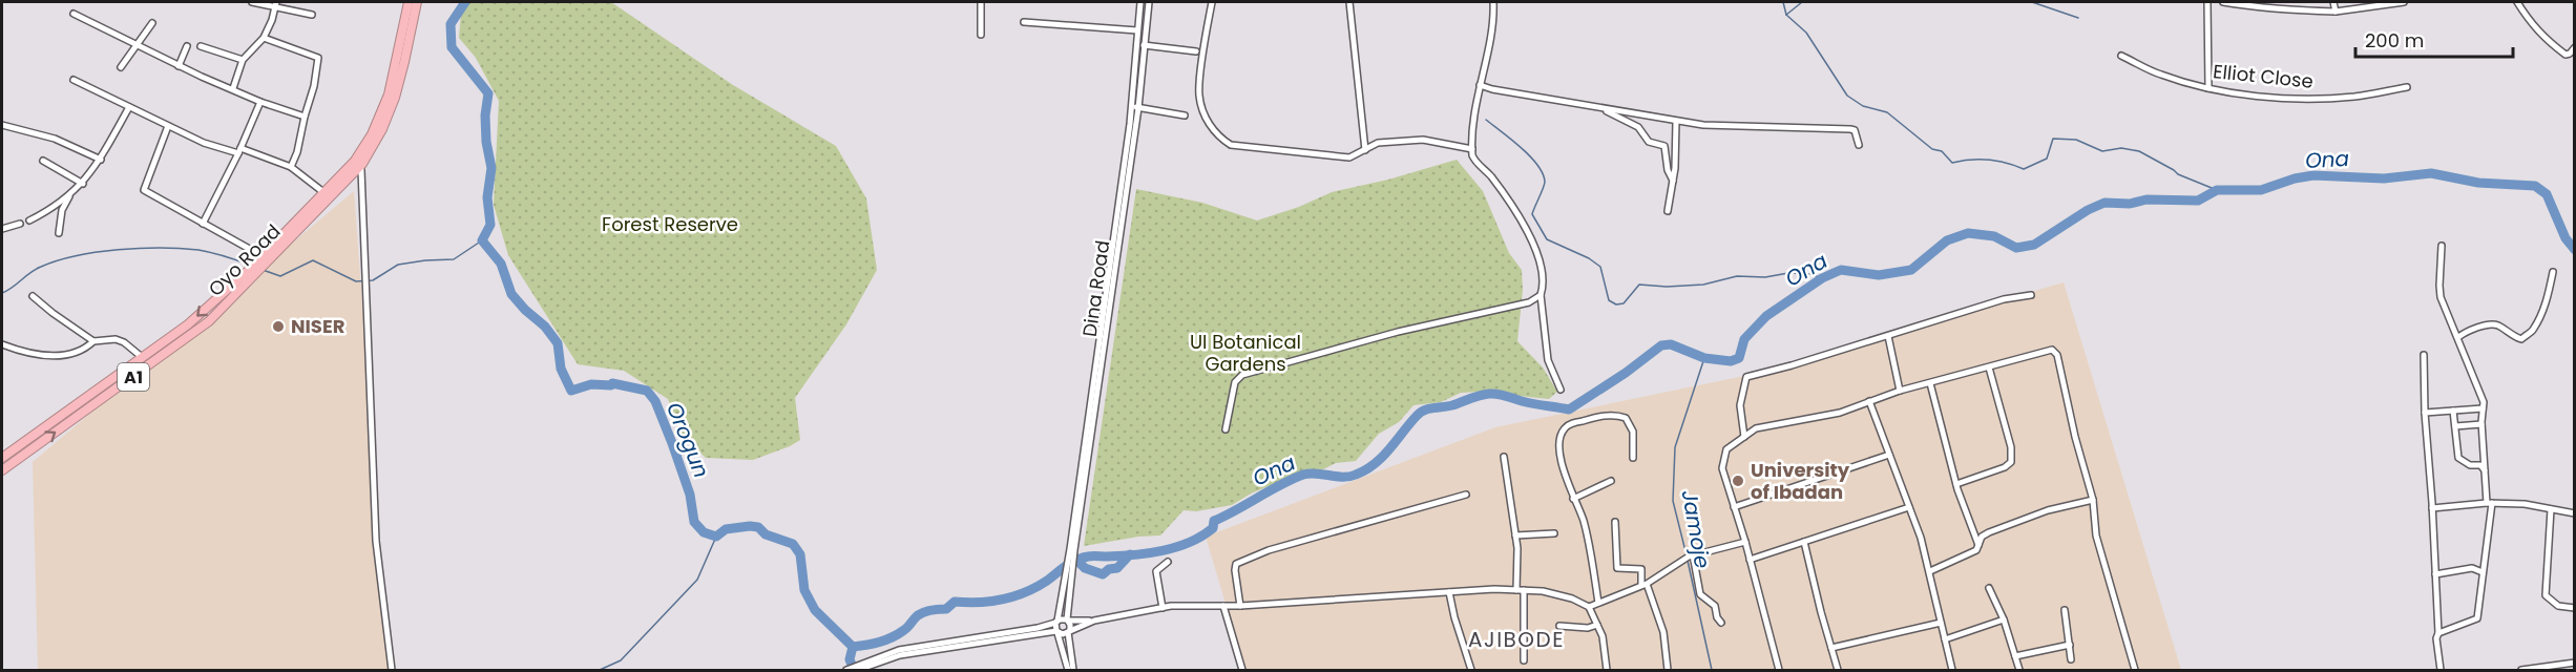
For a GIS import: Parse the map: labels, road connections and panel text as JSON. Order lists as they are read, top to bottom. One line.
{"streets":{"highway":["Oyo Road","A1"],"street":["Elliot Close","Dina Road"]},"districts":["AJIBODE"],"water":["Ona","Orogun","Jamoje"],"parks":["Forest Reserve","UI Botanical Gardens"],"places":["NISER","University of Ibadan"],"scale_bar":"200 m"}
